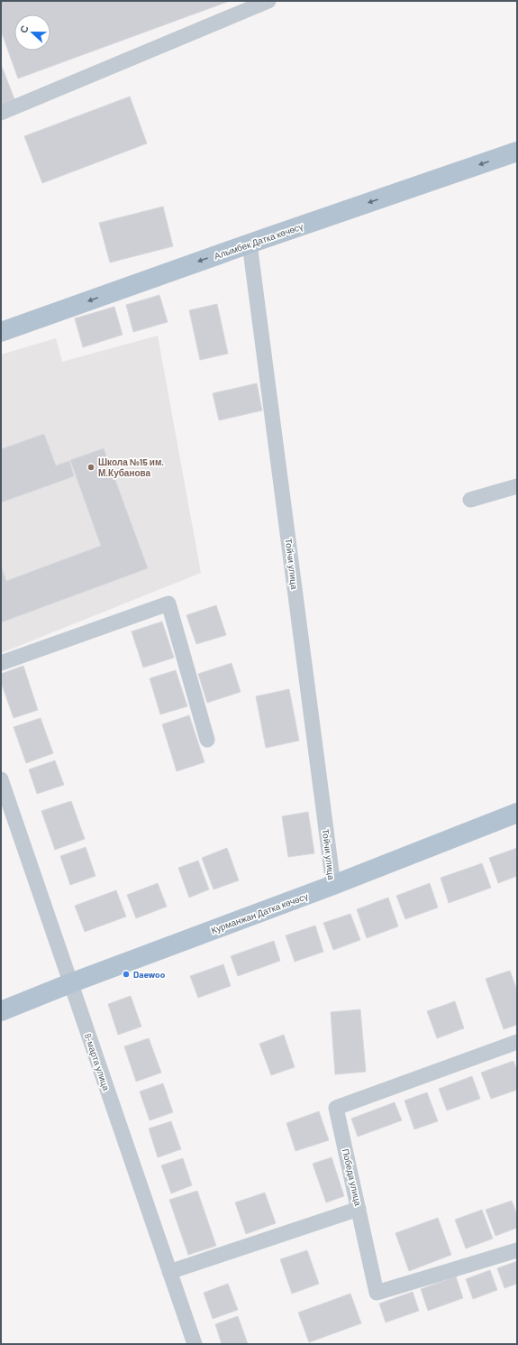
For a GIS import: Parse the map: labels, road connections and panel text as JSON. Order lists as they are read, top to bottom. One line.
{"streets":{"main road":["Алымбек Датка көчөсү","Курманжан Датка көчөсү"],"street":["Тойчи улица","8-марта улица","Победа улица"]},"crossings":[["Алымбек Датка көчөсү","Тойчи улица"],["Тойчи улица","Курманжан Датка көчөсү"],["Курманжан Датка көчөсү","8-марта улица"]],"one_way":["Алымбек Датка көчөсү"],"places":["Школа №15 им. М.Кубанова","Daewoo"],"north":"left"}
